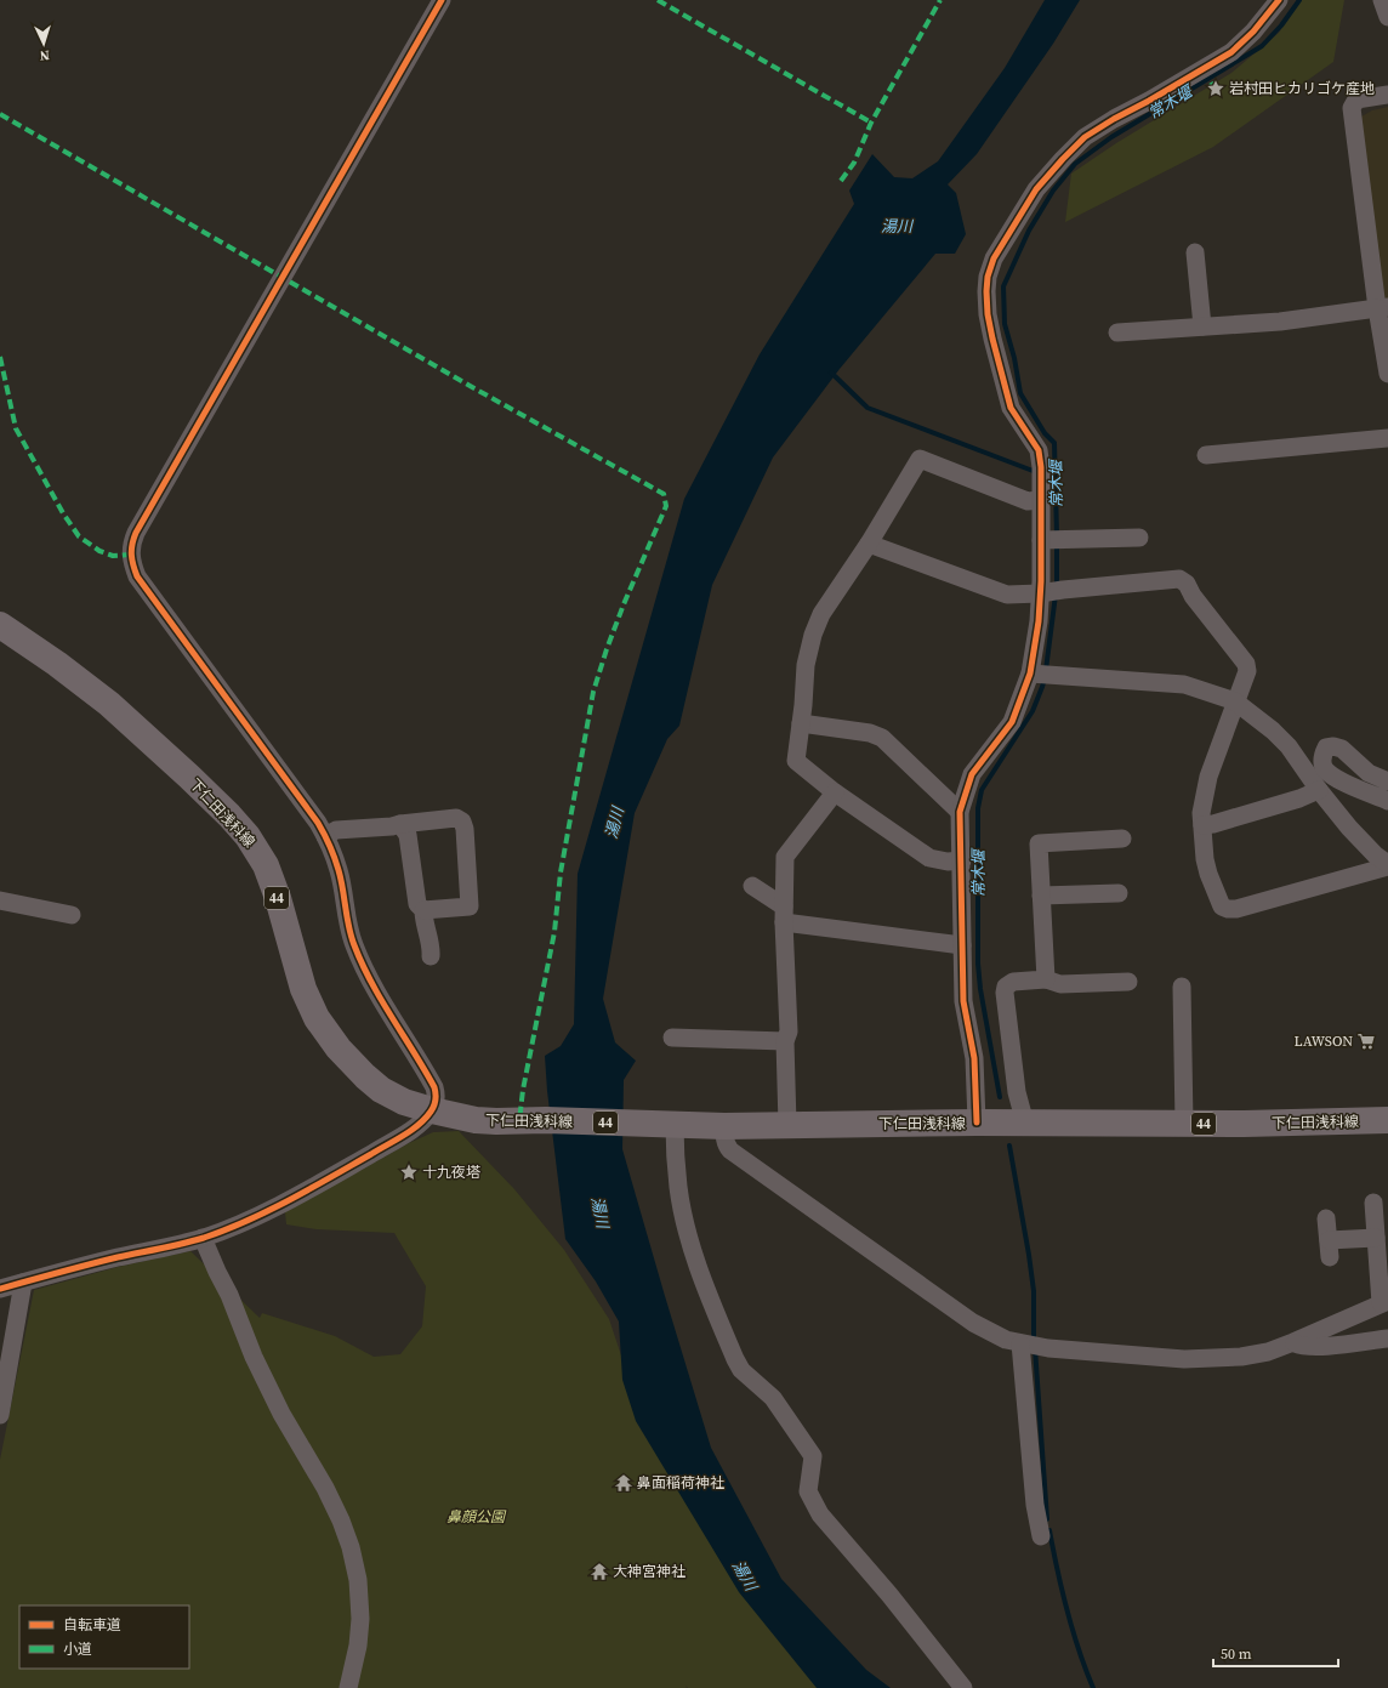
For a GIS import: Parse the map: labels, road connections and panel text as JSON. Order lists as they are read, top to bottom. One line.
{"streets":{"main road":["下仁田浅科線","44"]},"water":["常木堰","湯川"],"parks":["鼻顔公園"],"places":{"place":["岩村田ヒカリゴケ産地","十九夜塔"],"supermarket":["LAWSON"],"temple":["鼻面稲荷神社","大神宮神社"]},"legend":["自転車道","小道"],"scale_bar":"50 m","north":"bottom"}
